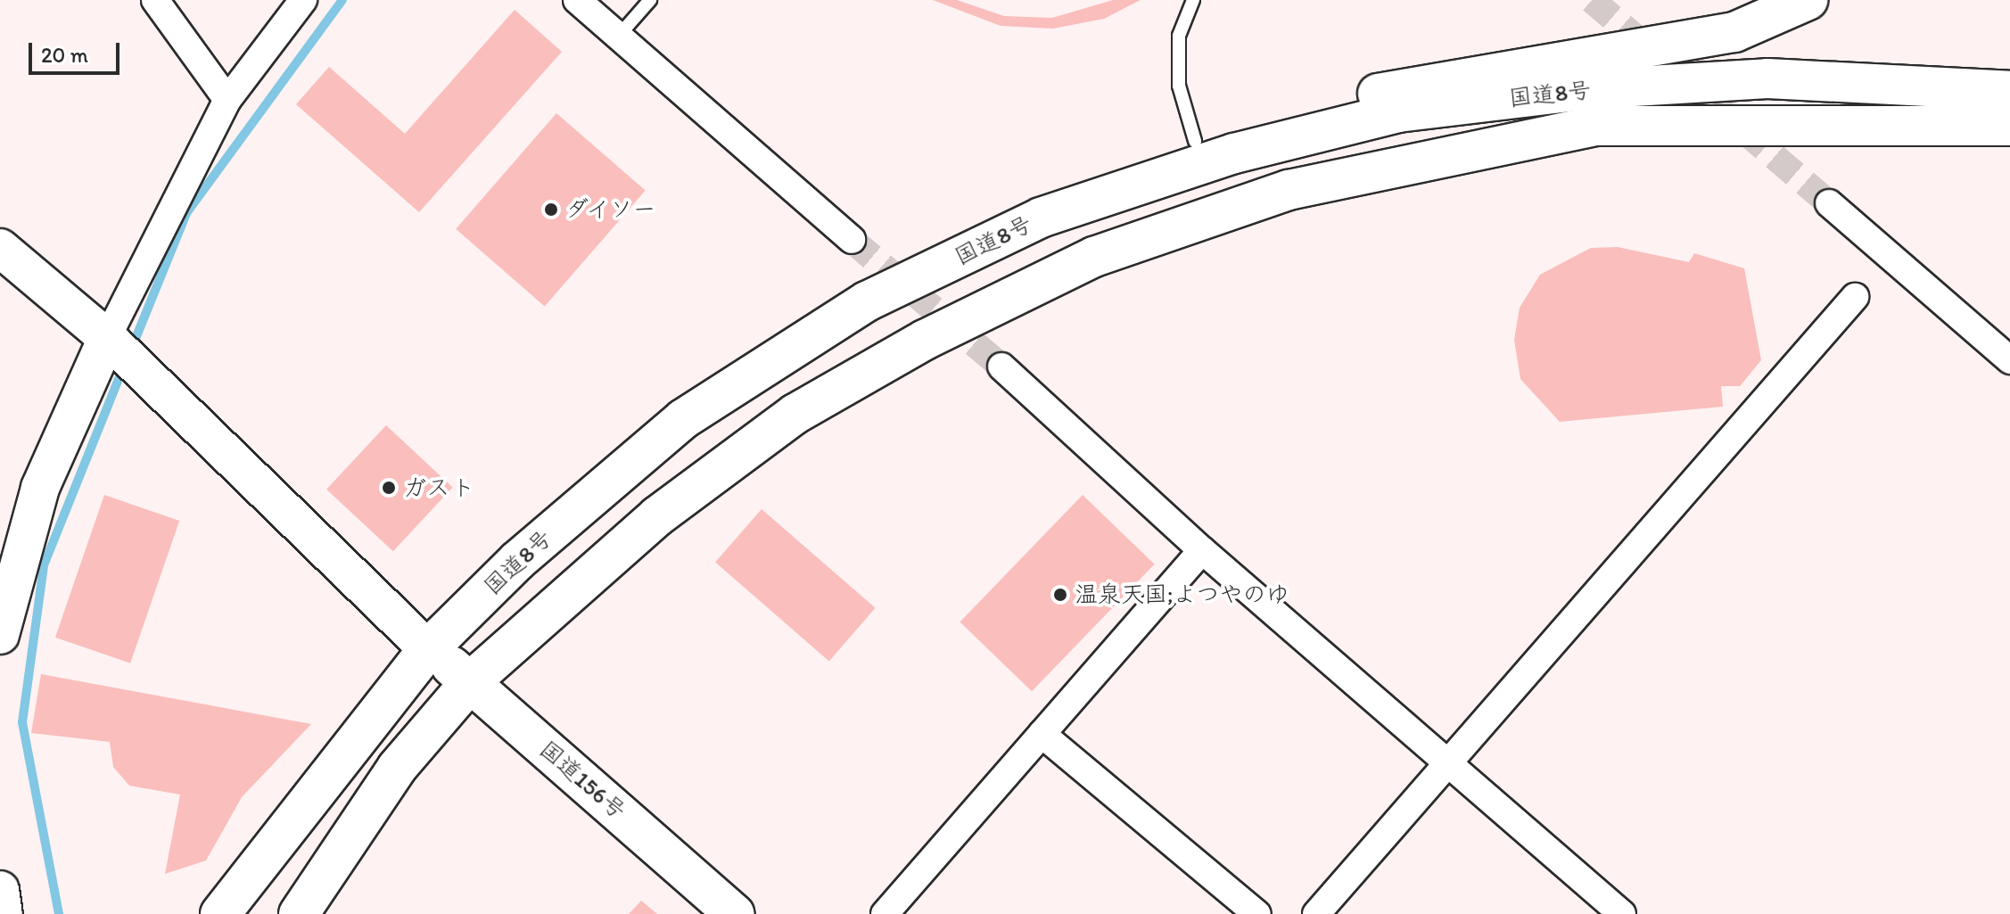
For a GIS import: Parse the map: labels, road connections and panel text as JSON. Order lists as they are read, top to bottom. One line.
{"streets":{"highway":["国道8号","国道156号"]},"crossings":[["国道8号","国道156号"]],"places":["ダイソー","ガスト","温泉天国;よつやのゆ"],"scale_bar":"20 m"}
